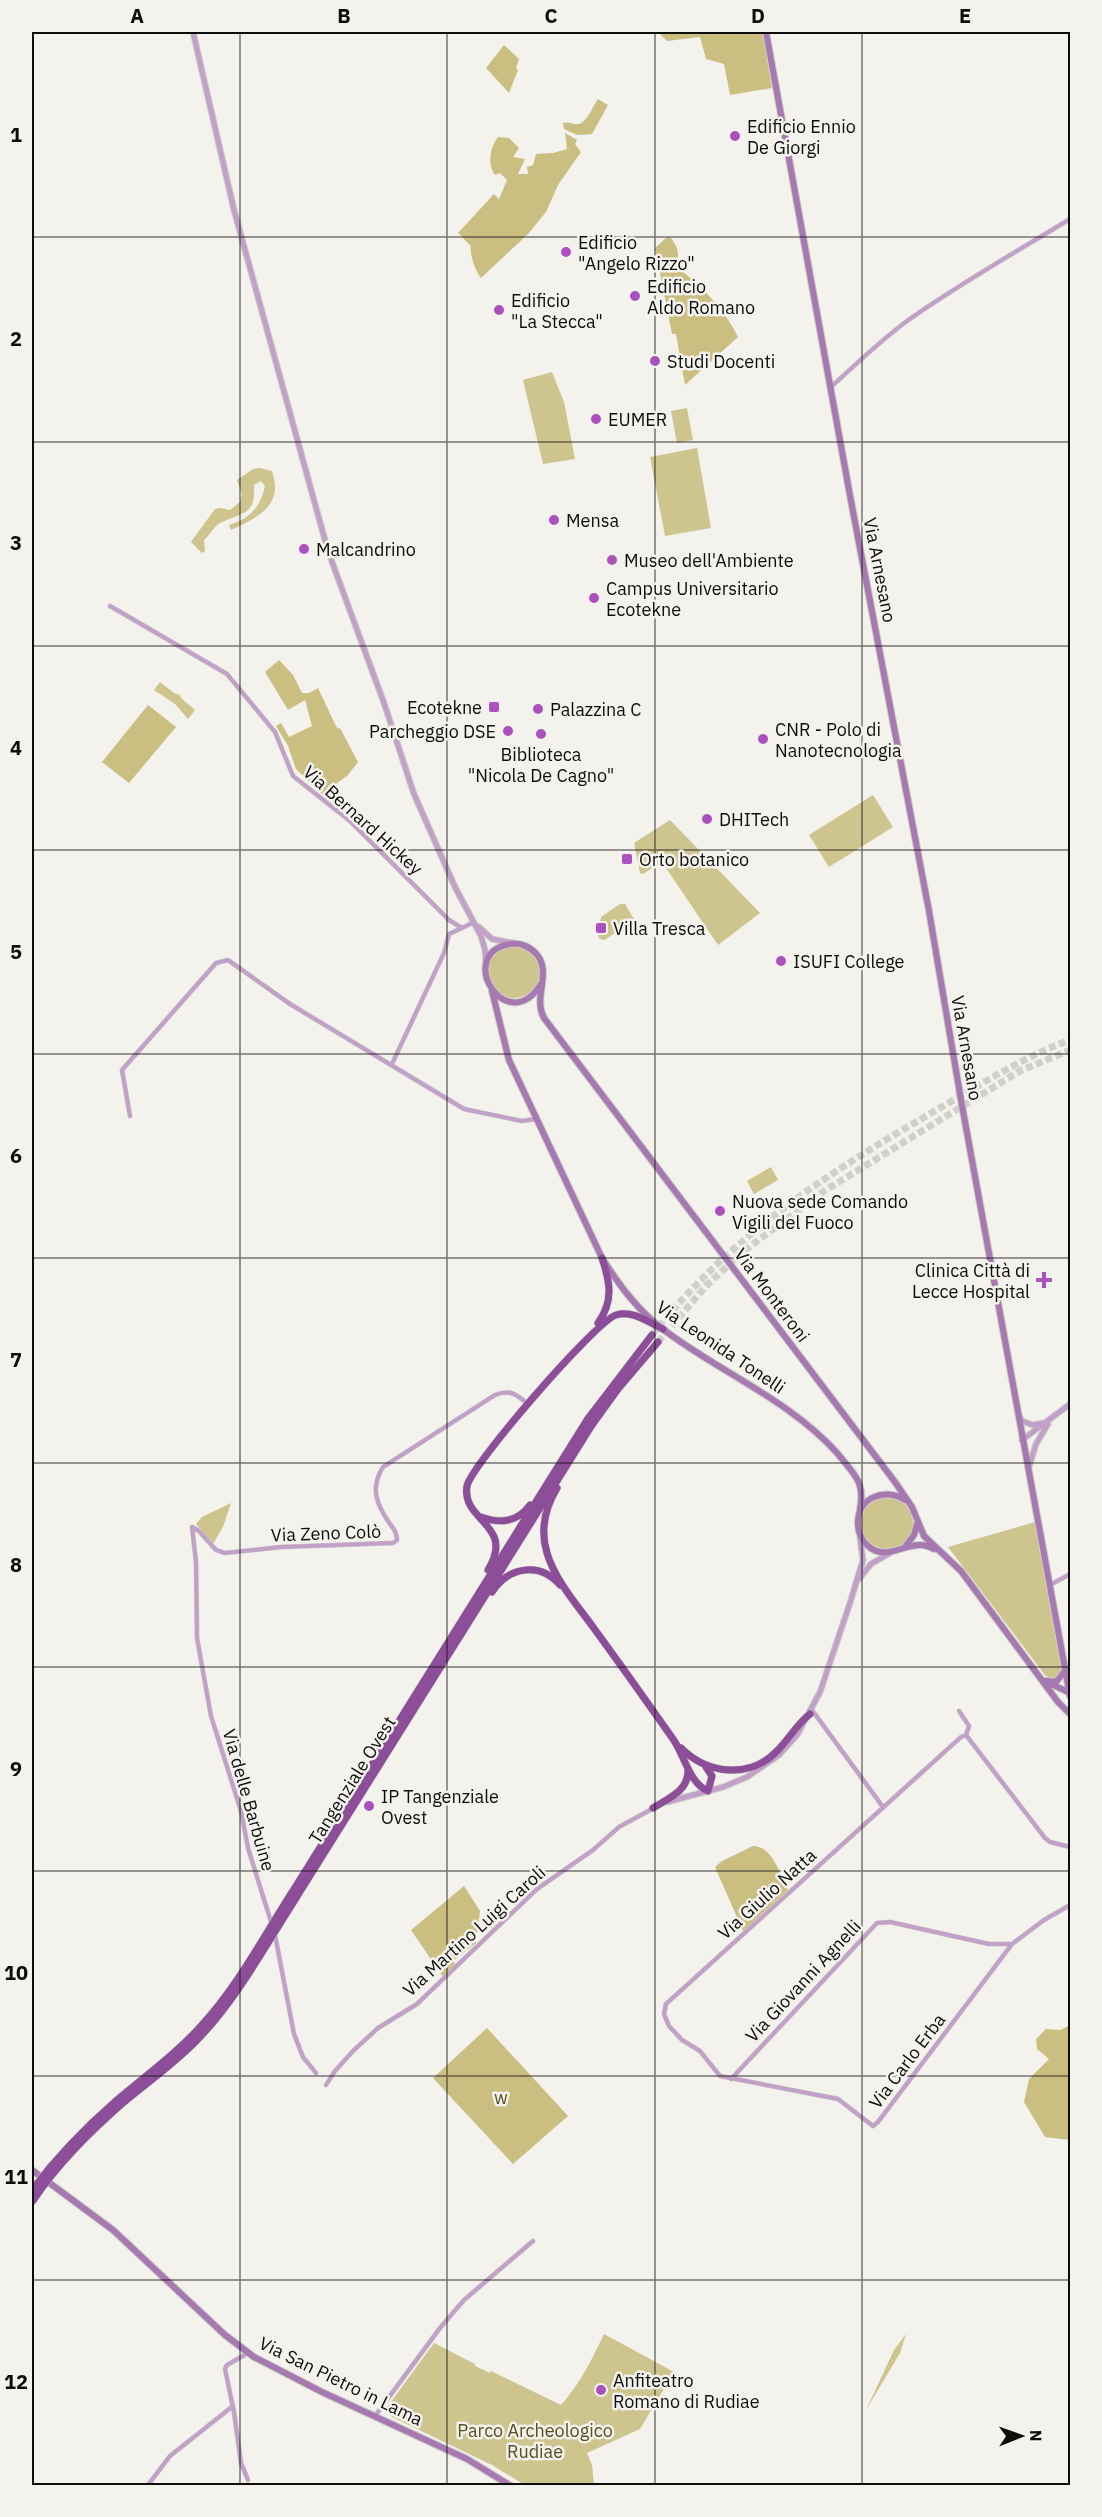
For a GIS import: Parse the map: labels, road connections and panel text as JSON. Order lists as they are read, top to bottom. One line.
{"streets":{"highway":["Tangenziale Ovest"],"main road":["Via Arnesano","Via Monteroni","Via Leonida Tonelli","Via San Pietro in Lama"],"street":["Via Bernard Hickey","Via Zeno Colò","Via delle Barbuine","Via Giulio Natta","Via Martino Luigi Caroli","Via Giovanni Agnelli","Via Carlo Erba"]},"crossings":[["Via Monteroni","Via Leonida Tonelli"],["Via Monteroni","Via Martino Luigi Caroli"],["Via Leonida Tonelli","Via Martino Luigi Caroli"],["Via Zeno Colò","Via delle Barbuine"],["Via Giulio Natta","Via Giovanni Agnelli"],["Via Giulio Natta","Via Carlo Erba"],["Via Giovanni Agnelli","Via Carlo Erba"]],"parks":["w","Parco Archeologico Rudiae"],"places":{"other":["Edificio Ennio De Giorgi","Edificio \"Angelo Rizzo\"","Edificio Aldo Romano","Edificio \"La Stecca\"","Studi Docenti","EUMER","Mensa","Malcandrino","Museo dell'Ambiente","Campus Universitario Ecotekne","Palazzina C","Parcheggio DSE","Biblioteca \"Nicola De Cagno\"","CNR - Polo di Nanotecnologia","DHITech","ISUFI College","Nuova sede Comando Vigili del Fuoco","IP Tangenziale Ovest","Anfiteatro Romano di Rudiae"],"transit":["Ecotekne","Orto botanico","Villa Tresca"],"health":["Clinica Città di Lecce Hospital"]},"north":"right","grid":{"columns":["A","B","C","D","E"],"rows":["1","2","3","4","5","6","7","8","9","10","11","12"]}}
